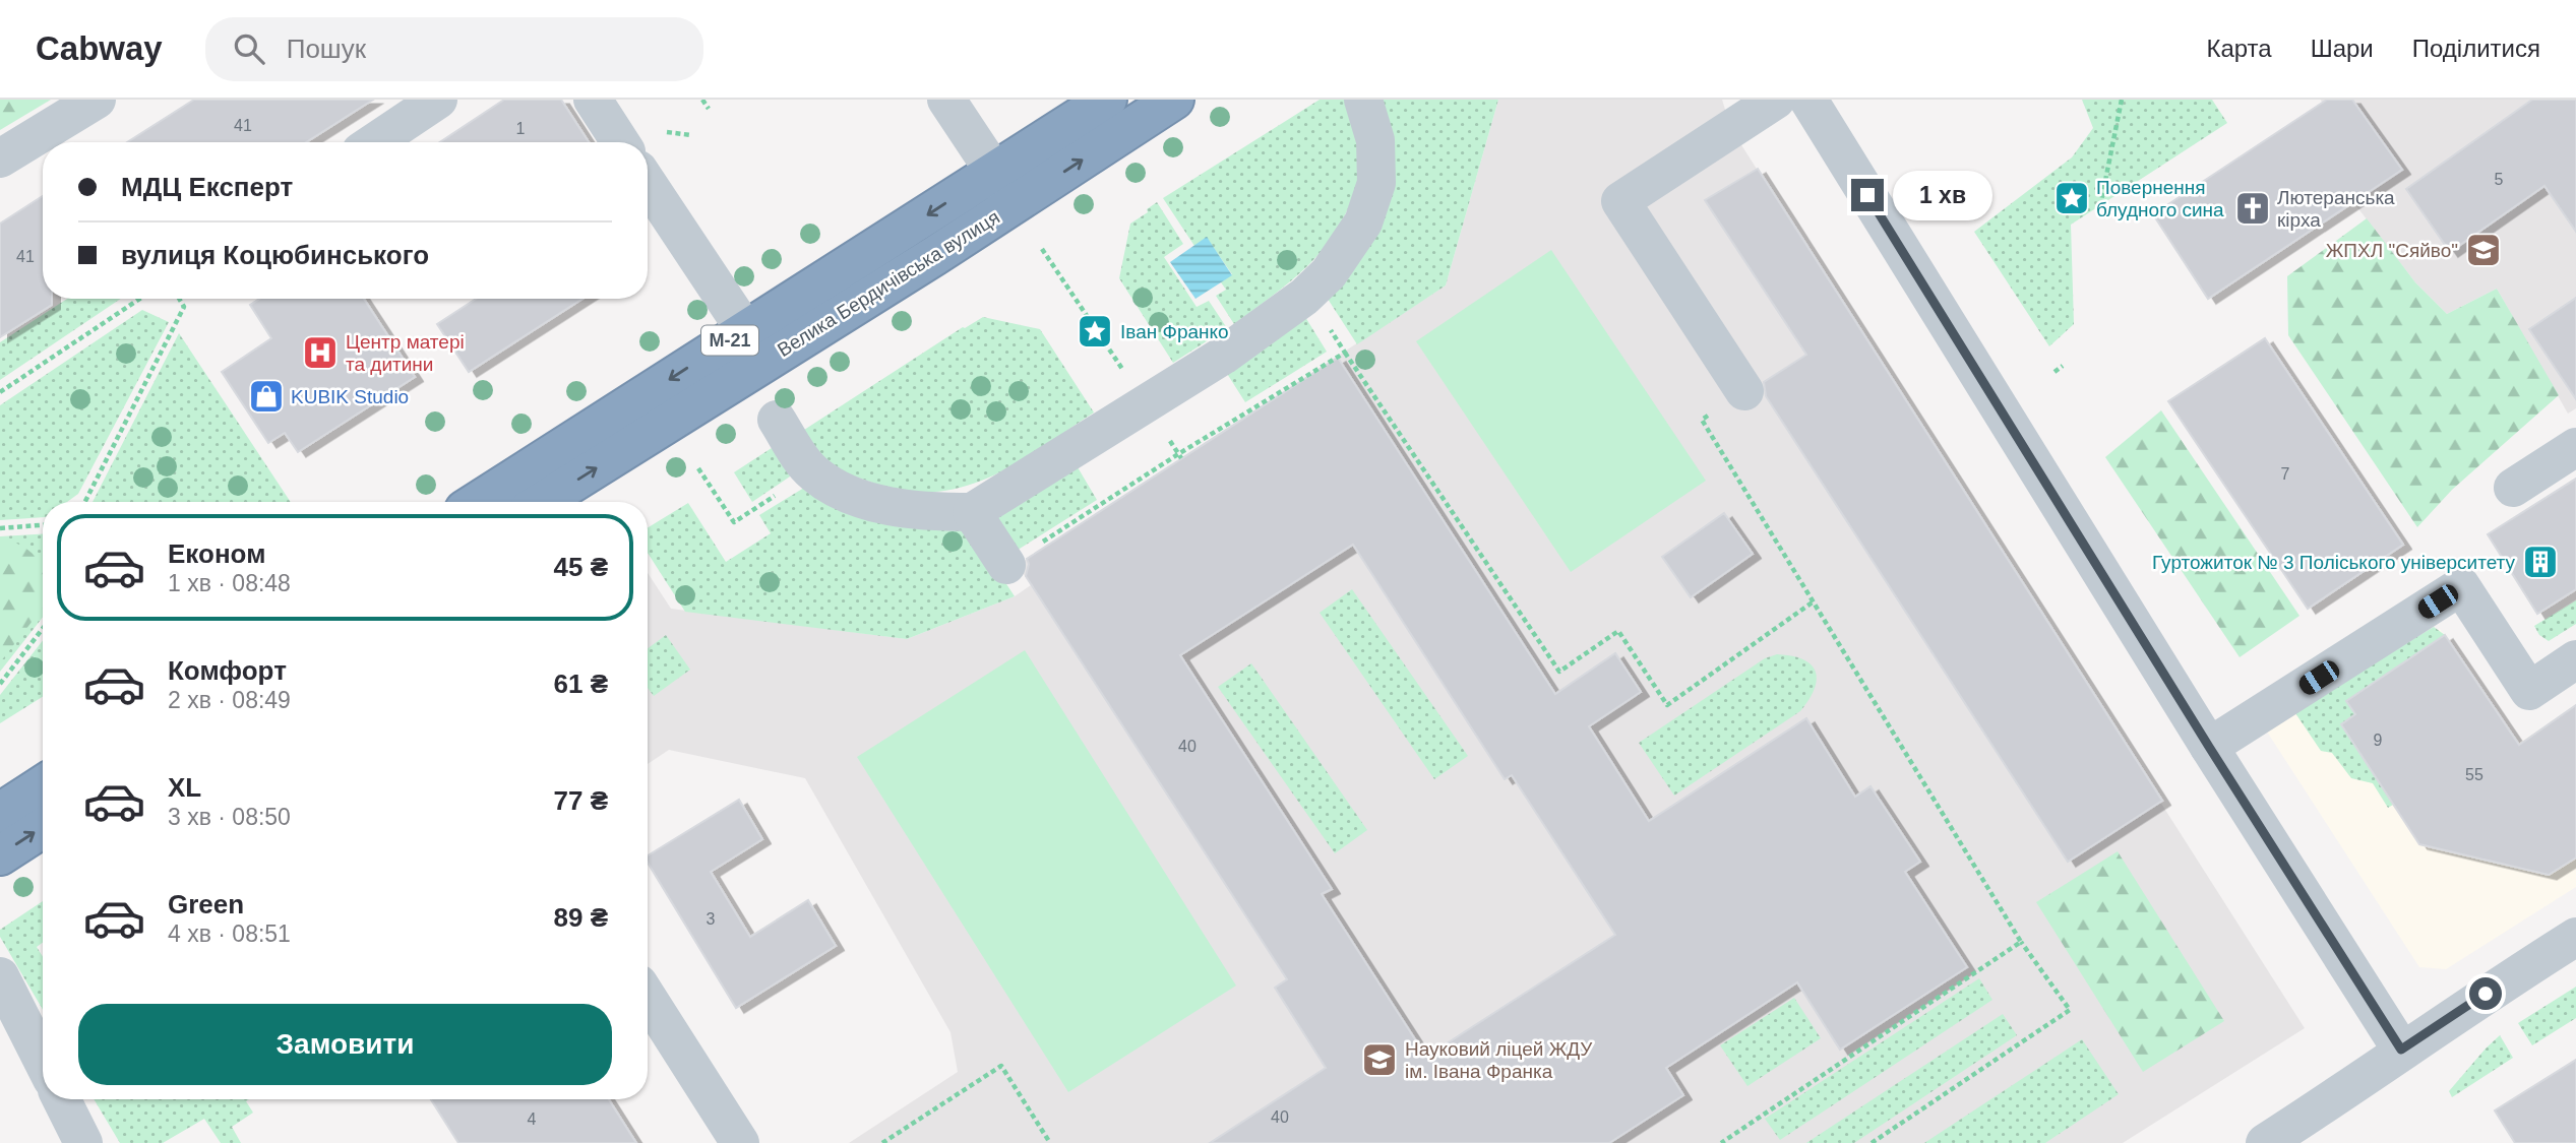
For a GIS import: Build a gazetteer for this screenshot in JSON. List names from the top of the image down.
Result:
{
  "streets": {
    "highway": ["Велика Бердичівська вулиця", "М-21"]
  },
  "places": {
    "place": ["Повернення блудного сина", "Іван Франко"],
    "church": ["Лютеранська кірха"],
    "school or university": ["ЖПХЛ \"Сяйво\"", "Науковий ліцей ЖДУ ім. Івана Франка"],
    "hospital": ["Центр матері та дитини"],
    "shop": ["KUBIK Studio"],
    "building": ["Гуртожиток № 3 Поліського університету"]
  },
  "house_numbers": [
    "41",
    "1",
    "5",
    "41",
    "7",
    "9",
    "40",
    "55",
    "3",
    "40",
    "4"
  ],
  "page": {
    "header": "Cabway",
    "search": "Пошук",
    "nav": ["Карта", "Шари", "Поділитися"],
    "banner": ["МДЦ Експерт", "вулиця Коцюбинського"],
    "bubble": "1 хв",
    "list": [
      {
        "name": "Економ",
        "note": "1 хв · 08:48",
        "value": "45 ₴"
      },
      {
        "name": "Комфорт",
        "note": "2 хв · 08:49",
        "value": "61 ₴"
      },
      {
        "name": "XL",
        "note": "3 хв · 08:50",
        "value": "77 ₴"
      },
      {
        "name": "Green",
        "note": "4 хв · 08:51",
        "value": "89 ₴"
      }
    ],
    "buttons": "Замовити"
  }
}
